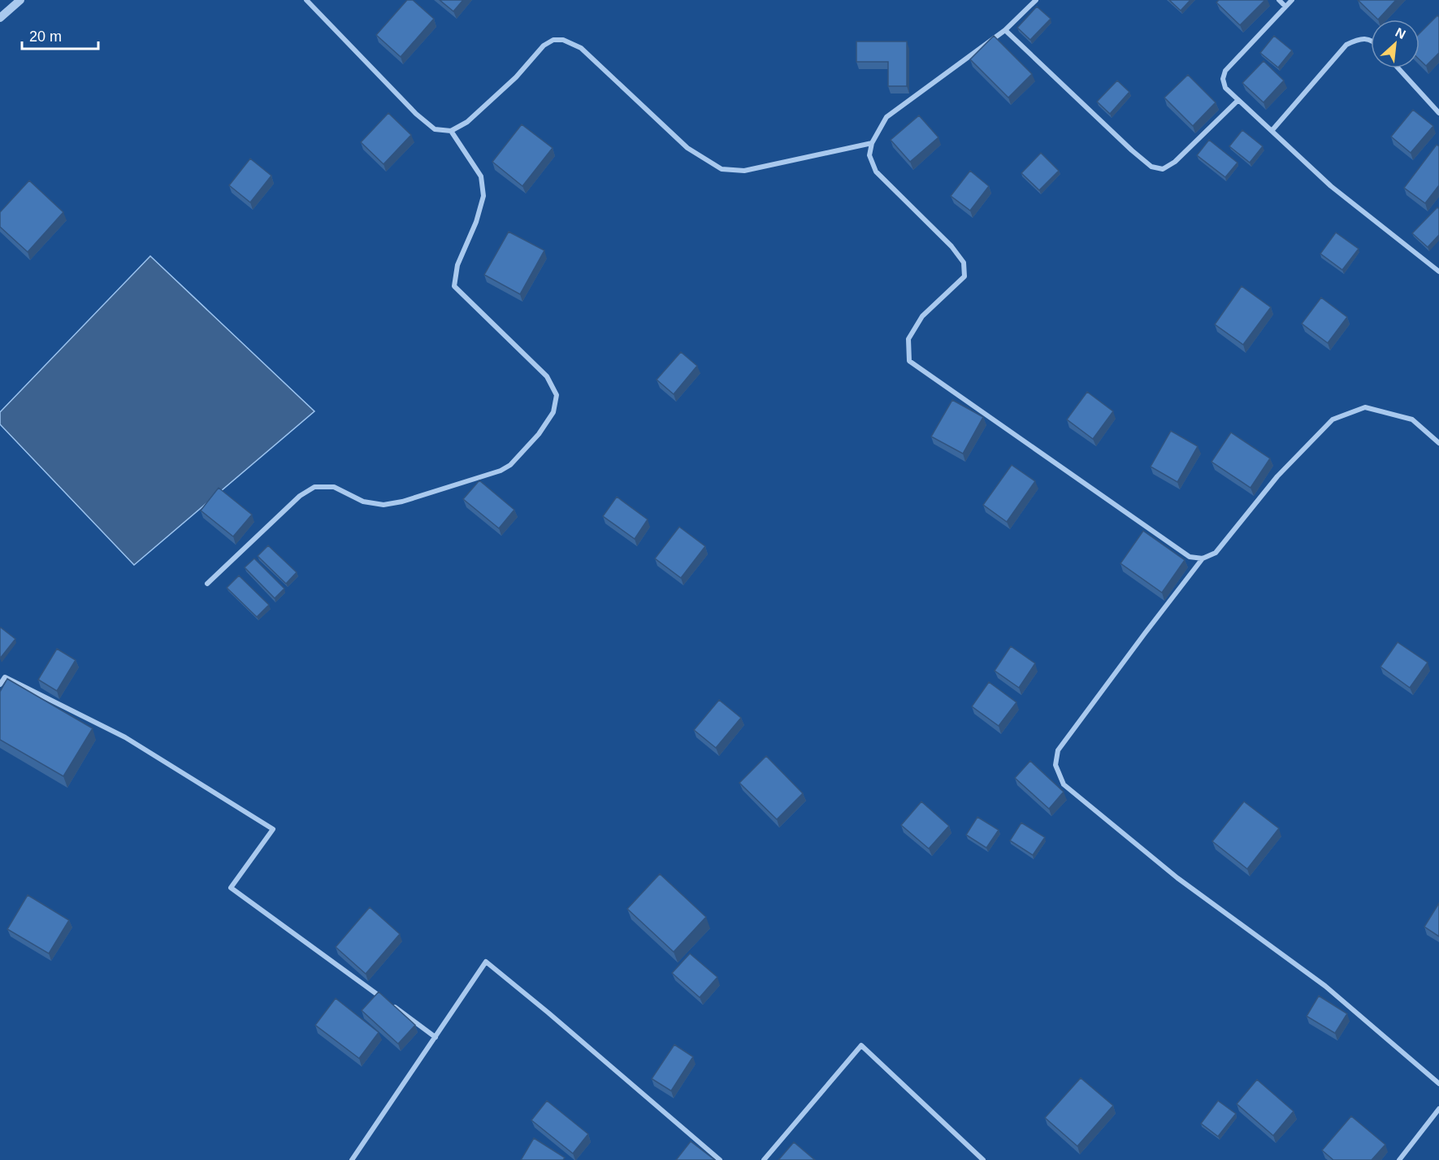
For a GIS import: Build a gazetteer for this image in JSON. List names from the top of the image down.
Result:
{
  "scale_bar": "20 m",
  "north": "top right"
}
